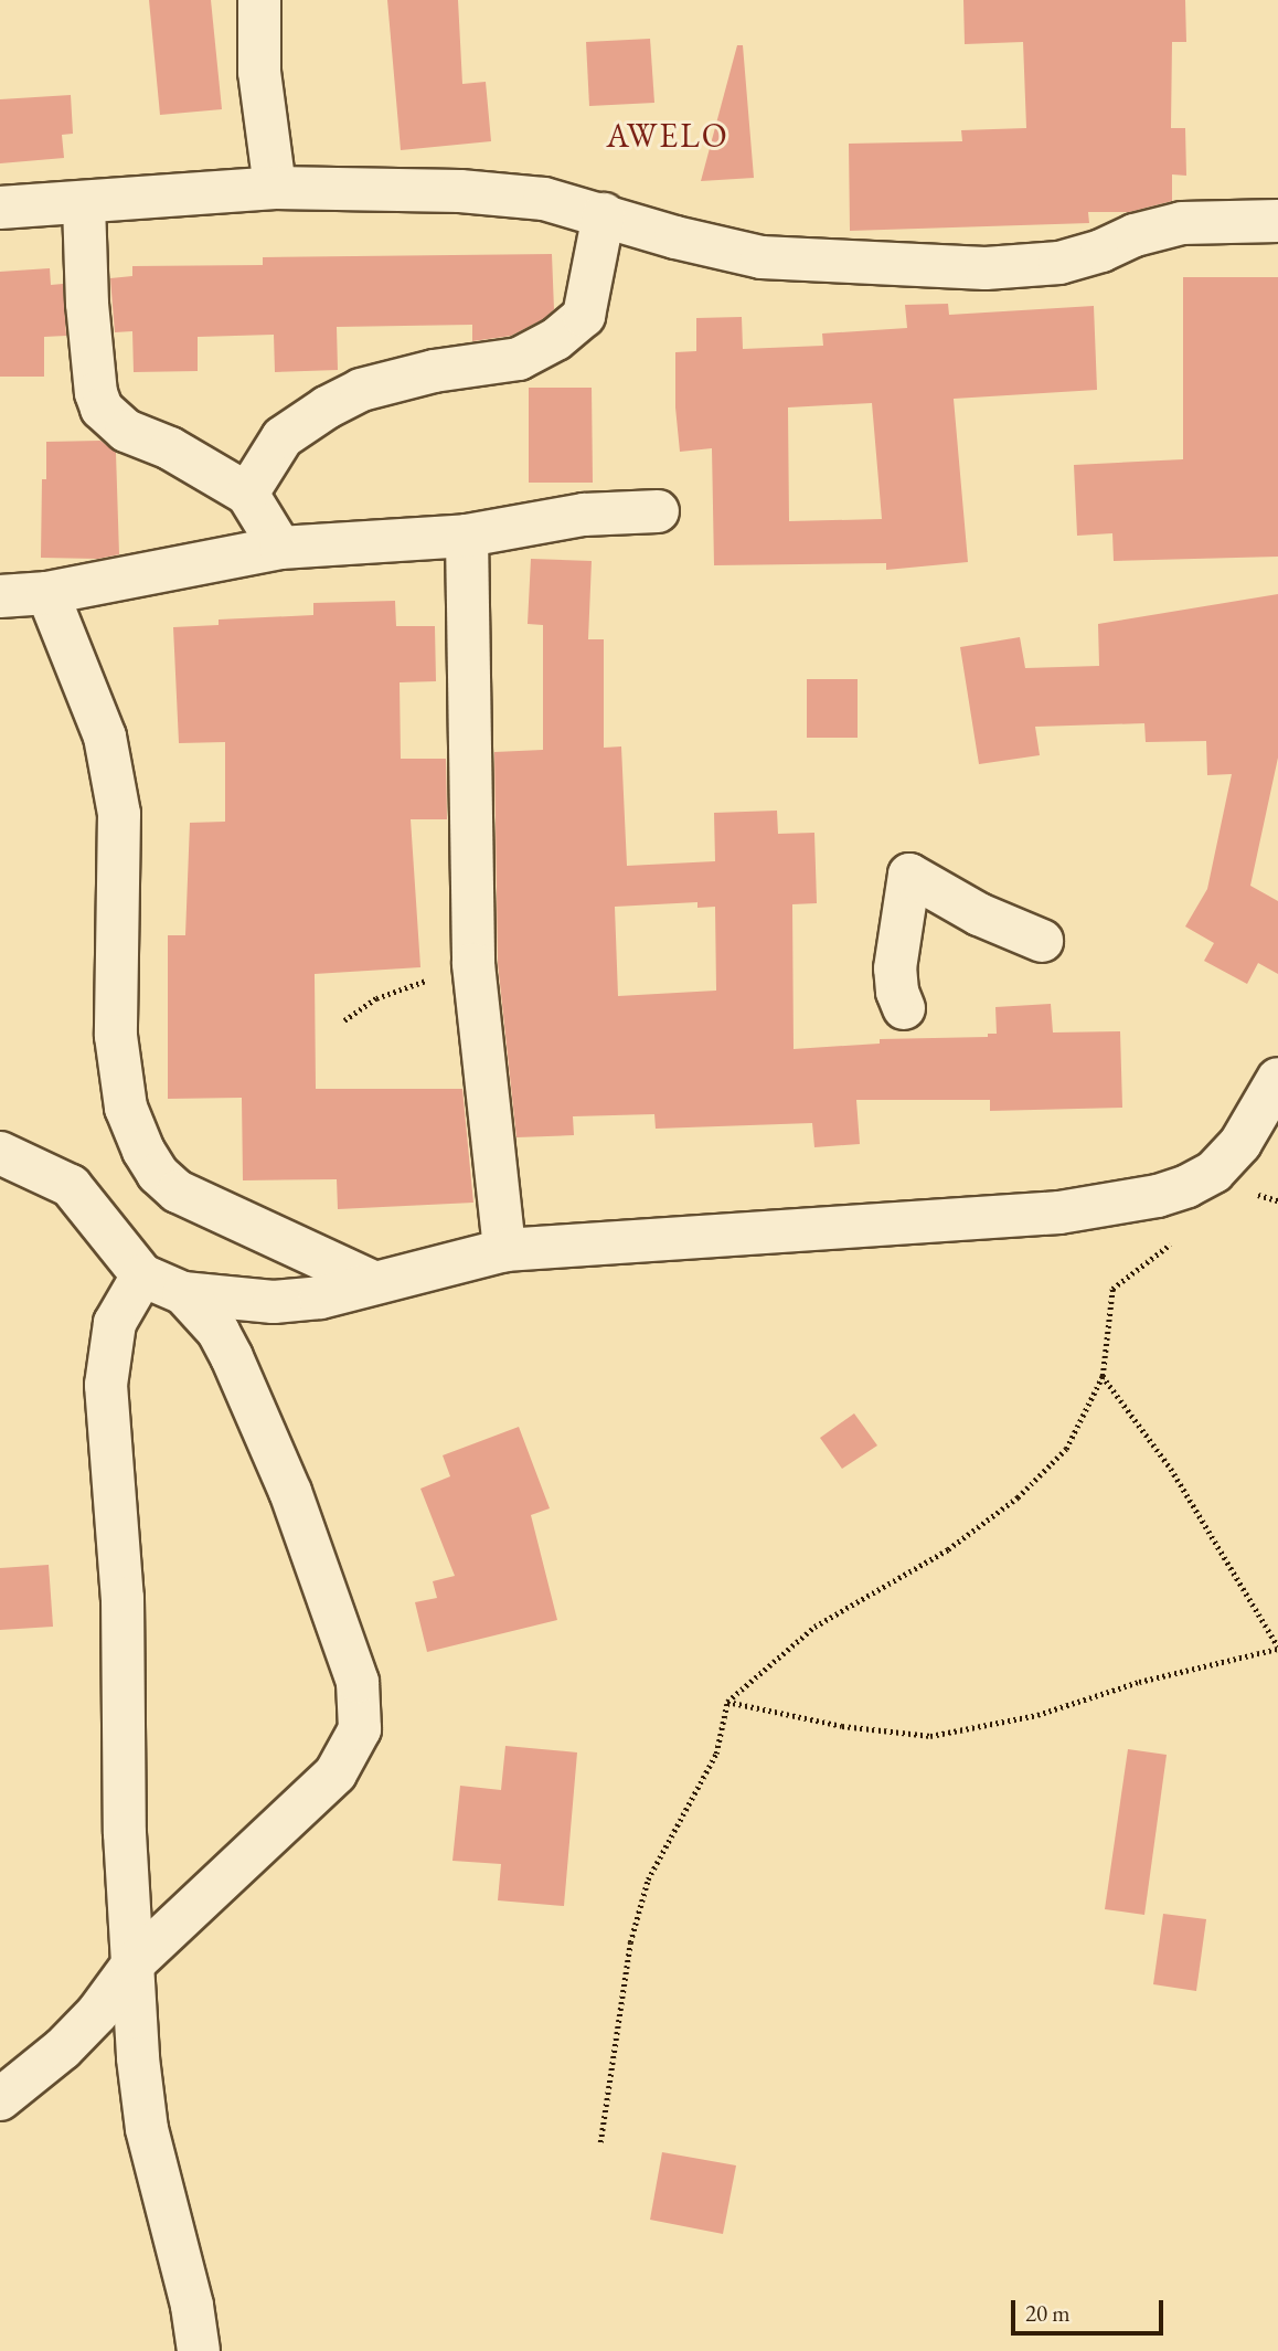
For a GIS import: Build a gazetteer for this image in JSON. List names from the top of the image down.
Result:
{
  "districts": ["AWELO"],
  "scale_bar": "20 m"
}
